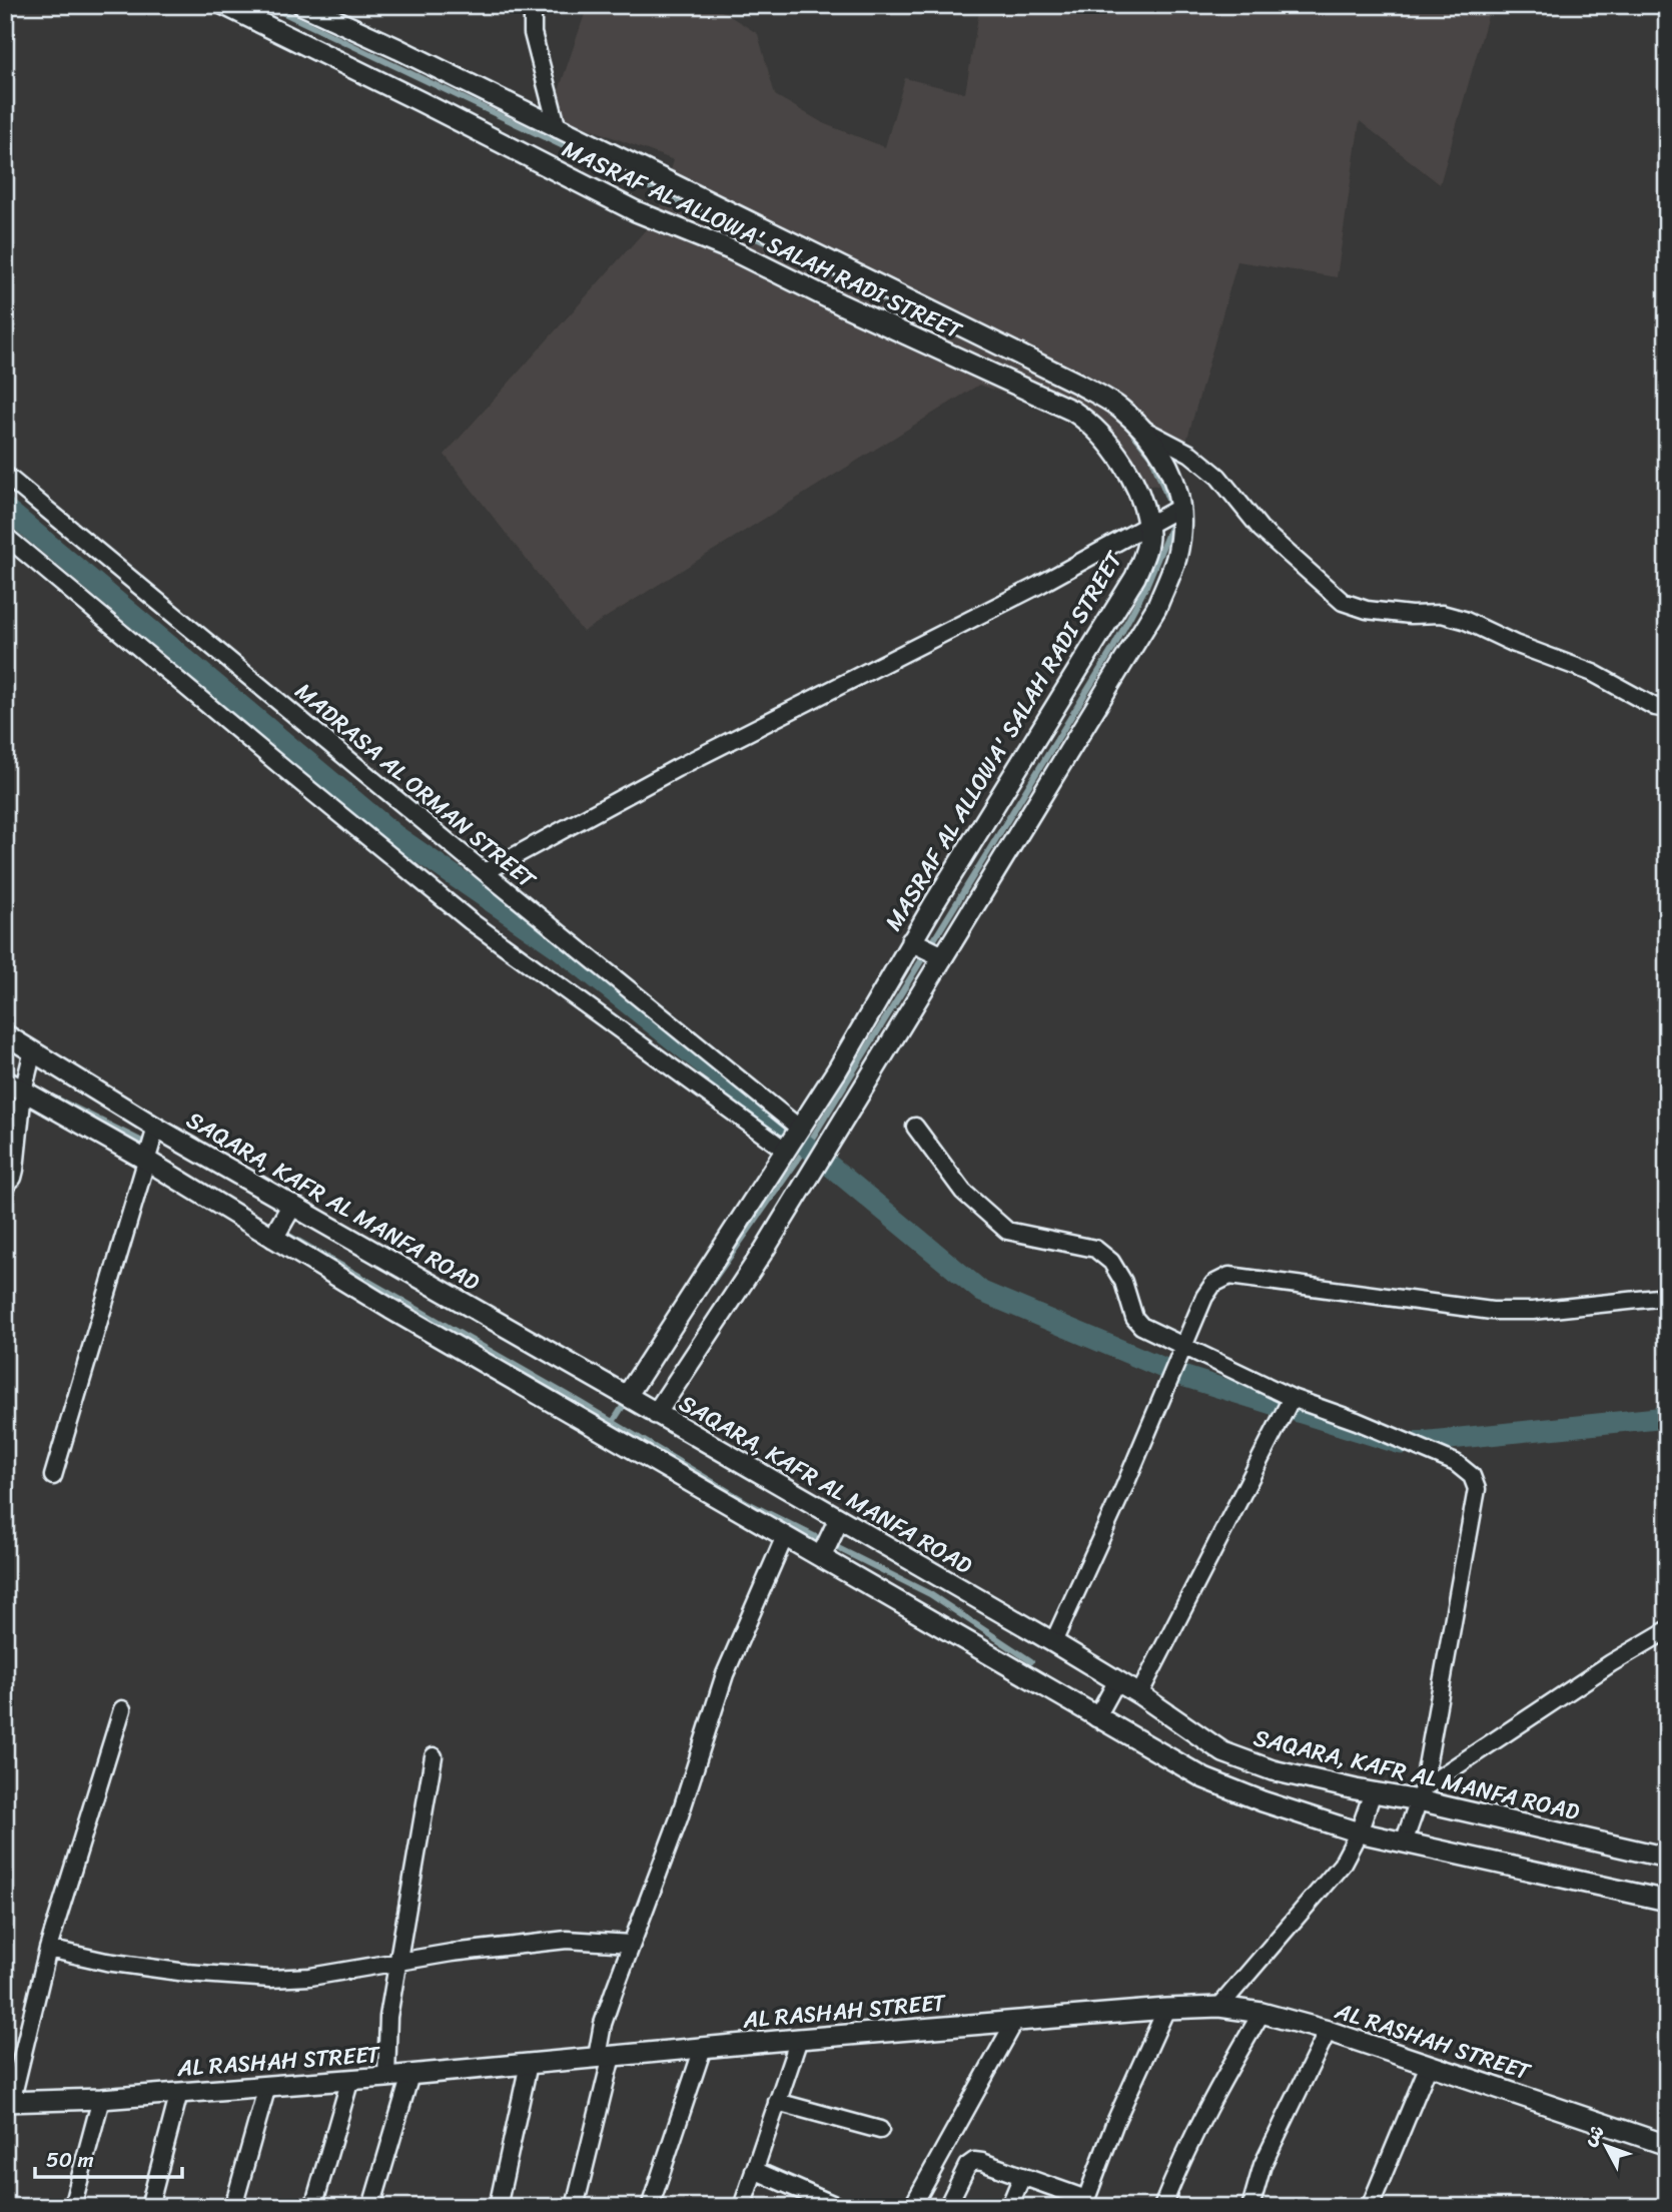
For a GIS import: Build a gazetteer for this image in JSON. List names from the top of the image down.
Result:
{
  "streets": {
    "street": [
      "MASRAF AL ALLOWA' SALAH RADI STREET",
      "MADRASA AL ORMAN STREET",
      "SAQARA, KAFR AL MANFA ROAD",
      "AL RASHAH STREET"
    ]
  },
  "crossings": [
    ["MASRAF AL ALLOWA' SALAH RADI STREET", "MADRASA AL ORMAN STREET"],
    ["MASRAF AL ALLOWA' SALAH RADI STREET", "SAQARA, KAFR AL MANFA ROAD"]
  ],
  "scale_bar": "50 m",
  "north": "top left"
}
